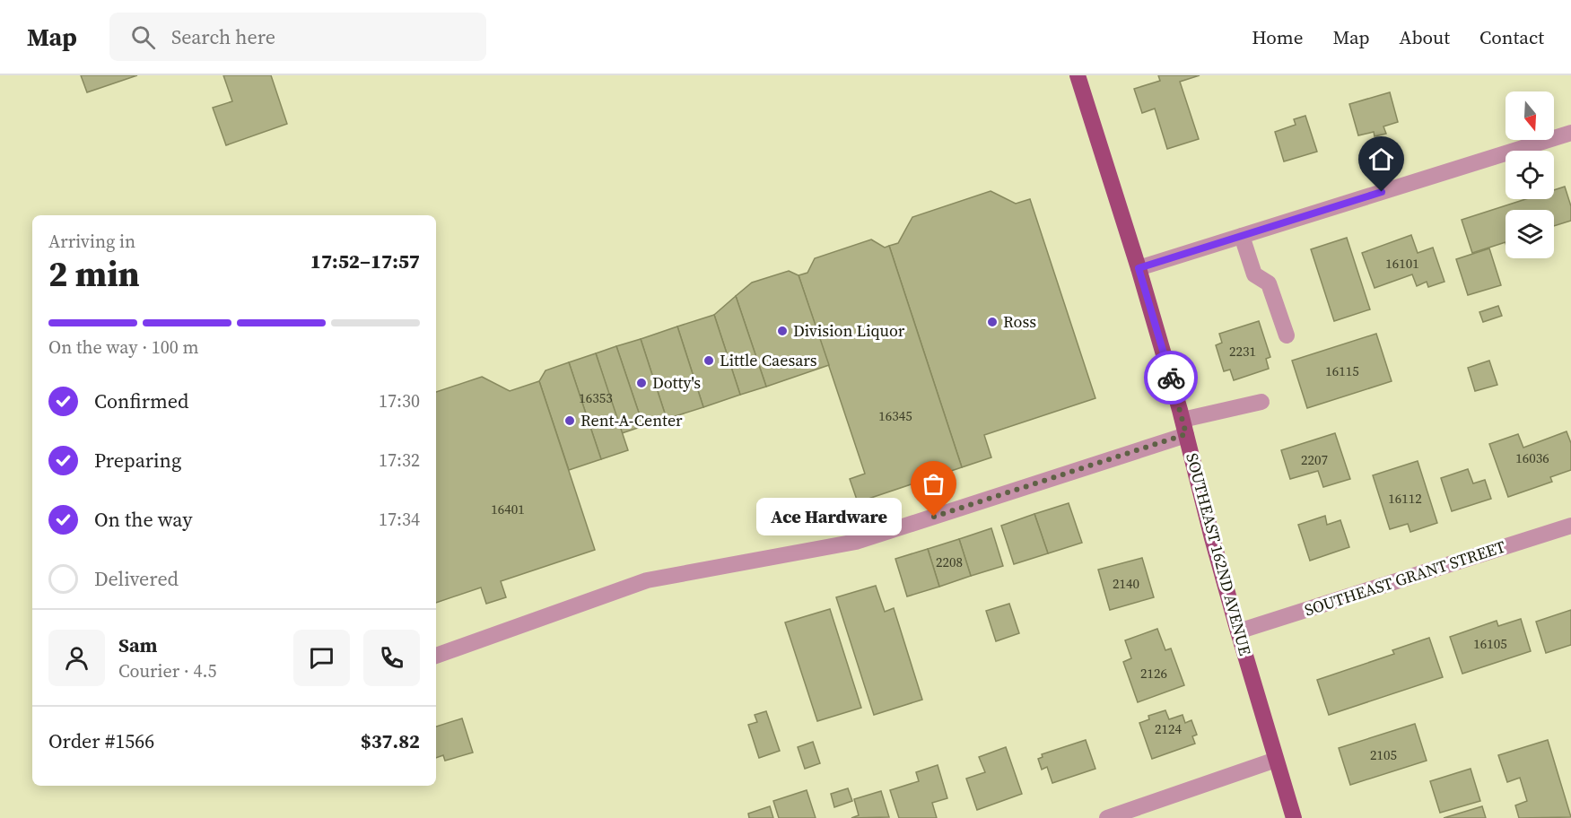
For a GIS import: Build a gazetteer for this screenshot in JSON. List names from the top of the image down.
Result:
{
  "streets": {
    "main road": ["SOUTHEAST 162ND AVENUE"],
    "street": ["SOUTHEAST GRANT STREET"]
  },
  "crossings": [
    ["SOUTHEAST 162ND AVENUE", "SOUTHEAST GRANT STREET"]
  ],
  "places": [
    "Ross",
    "Division Liquor",
    "Little Caesars",
    "Dotty's",
    "Rent-A-Center",
    "Ace Hardware"
  ],
  "house_numbers": [
    "16101",
    "2231",
    "16115",
    "16353",
    "16345",
    "16036",
    "2207",
    "16112",
    "16401",
    "2208",
    "2140",
    "16105",
    "2126",
    "2124",
    "2105"
  ],
  "north": "bottom",
  "page": {
    "header": "Map",
    "search": "Search here",
    "nav": [
      "Home",
      "Map",
      "About",
      "Contact"
    ],
    "heading": ["2 min", "Arriving in", "17:52–17:57"],
    "panel": [
      "Sam",
      "Courier · 4.5",
      "Order #1566",
      "$37.82"
    ],
    "bar": "On the way · 100 m",
    "list": [
      ["Confirmed", "17:30"],
      ["Preparing", "17:32"],
      ["On the way", "17:34"],
      "Delivered"
    ],
    "bubble": "Ace Hardware"
  }
}
